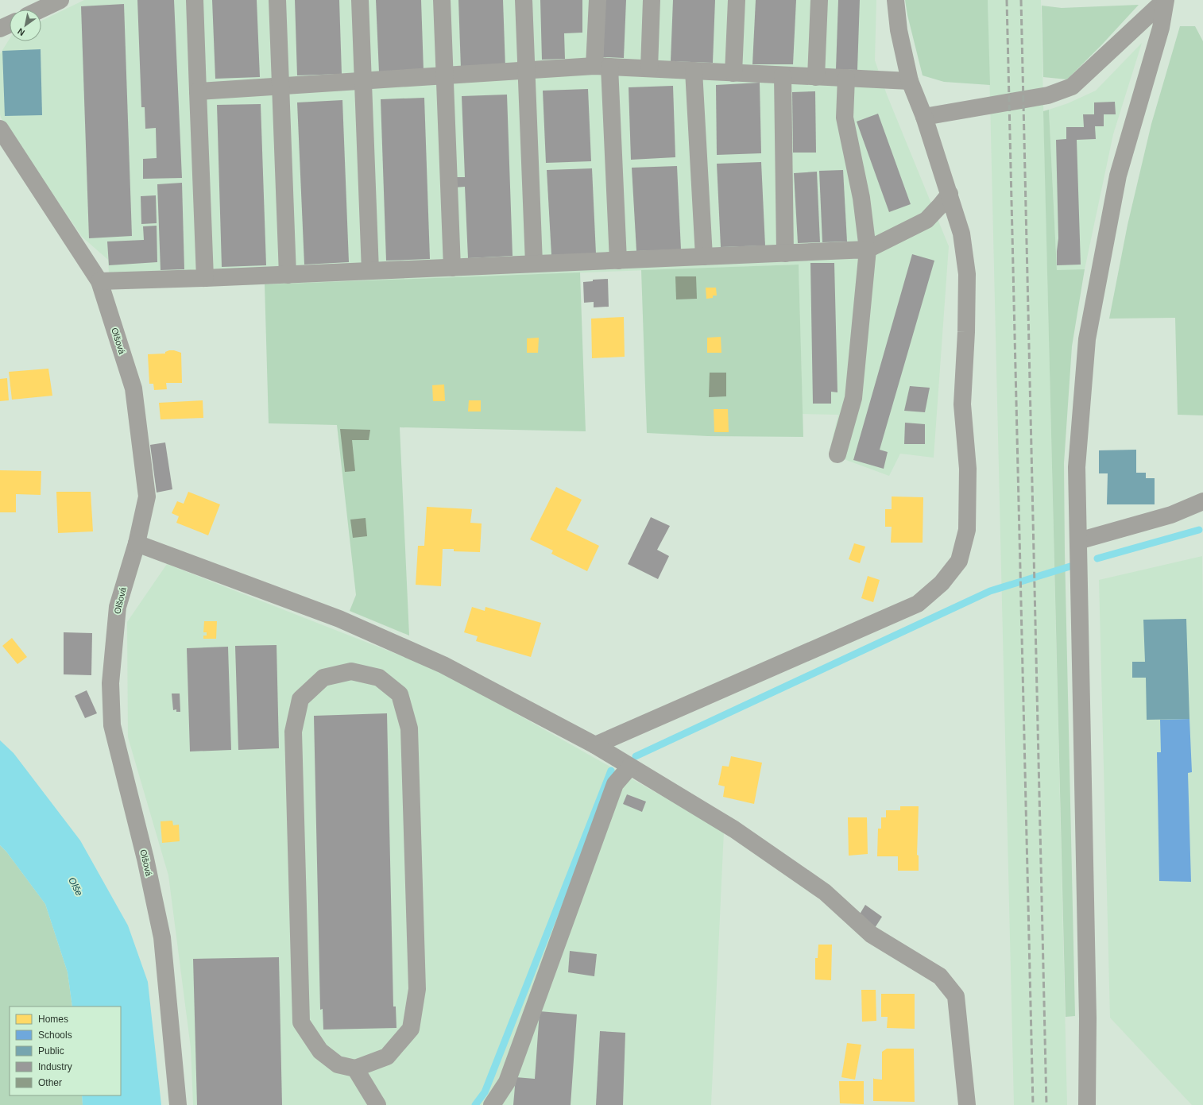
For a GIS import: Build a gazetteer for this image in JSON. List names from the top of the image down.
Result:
{
  "streets": {
    "street": ["Olšová"]
  },
  "water": ["Olše"],
  "legend": [
    "Homes",
    "Schools",
    "Public",
    "Industry",
    "Other"
  ],
  "north": "bottom left"
}
